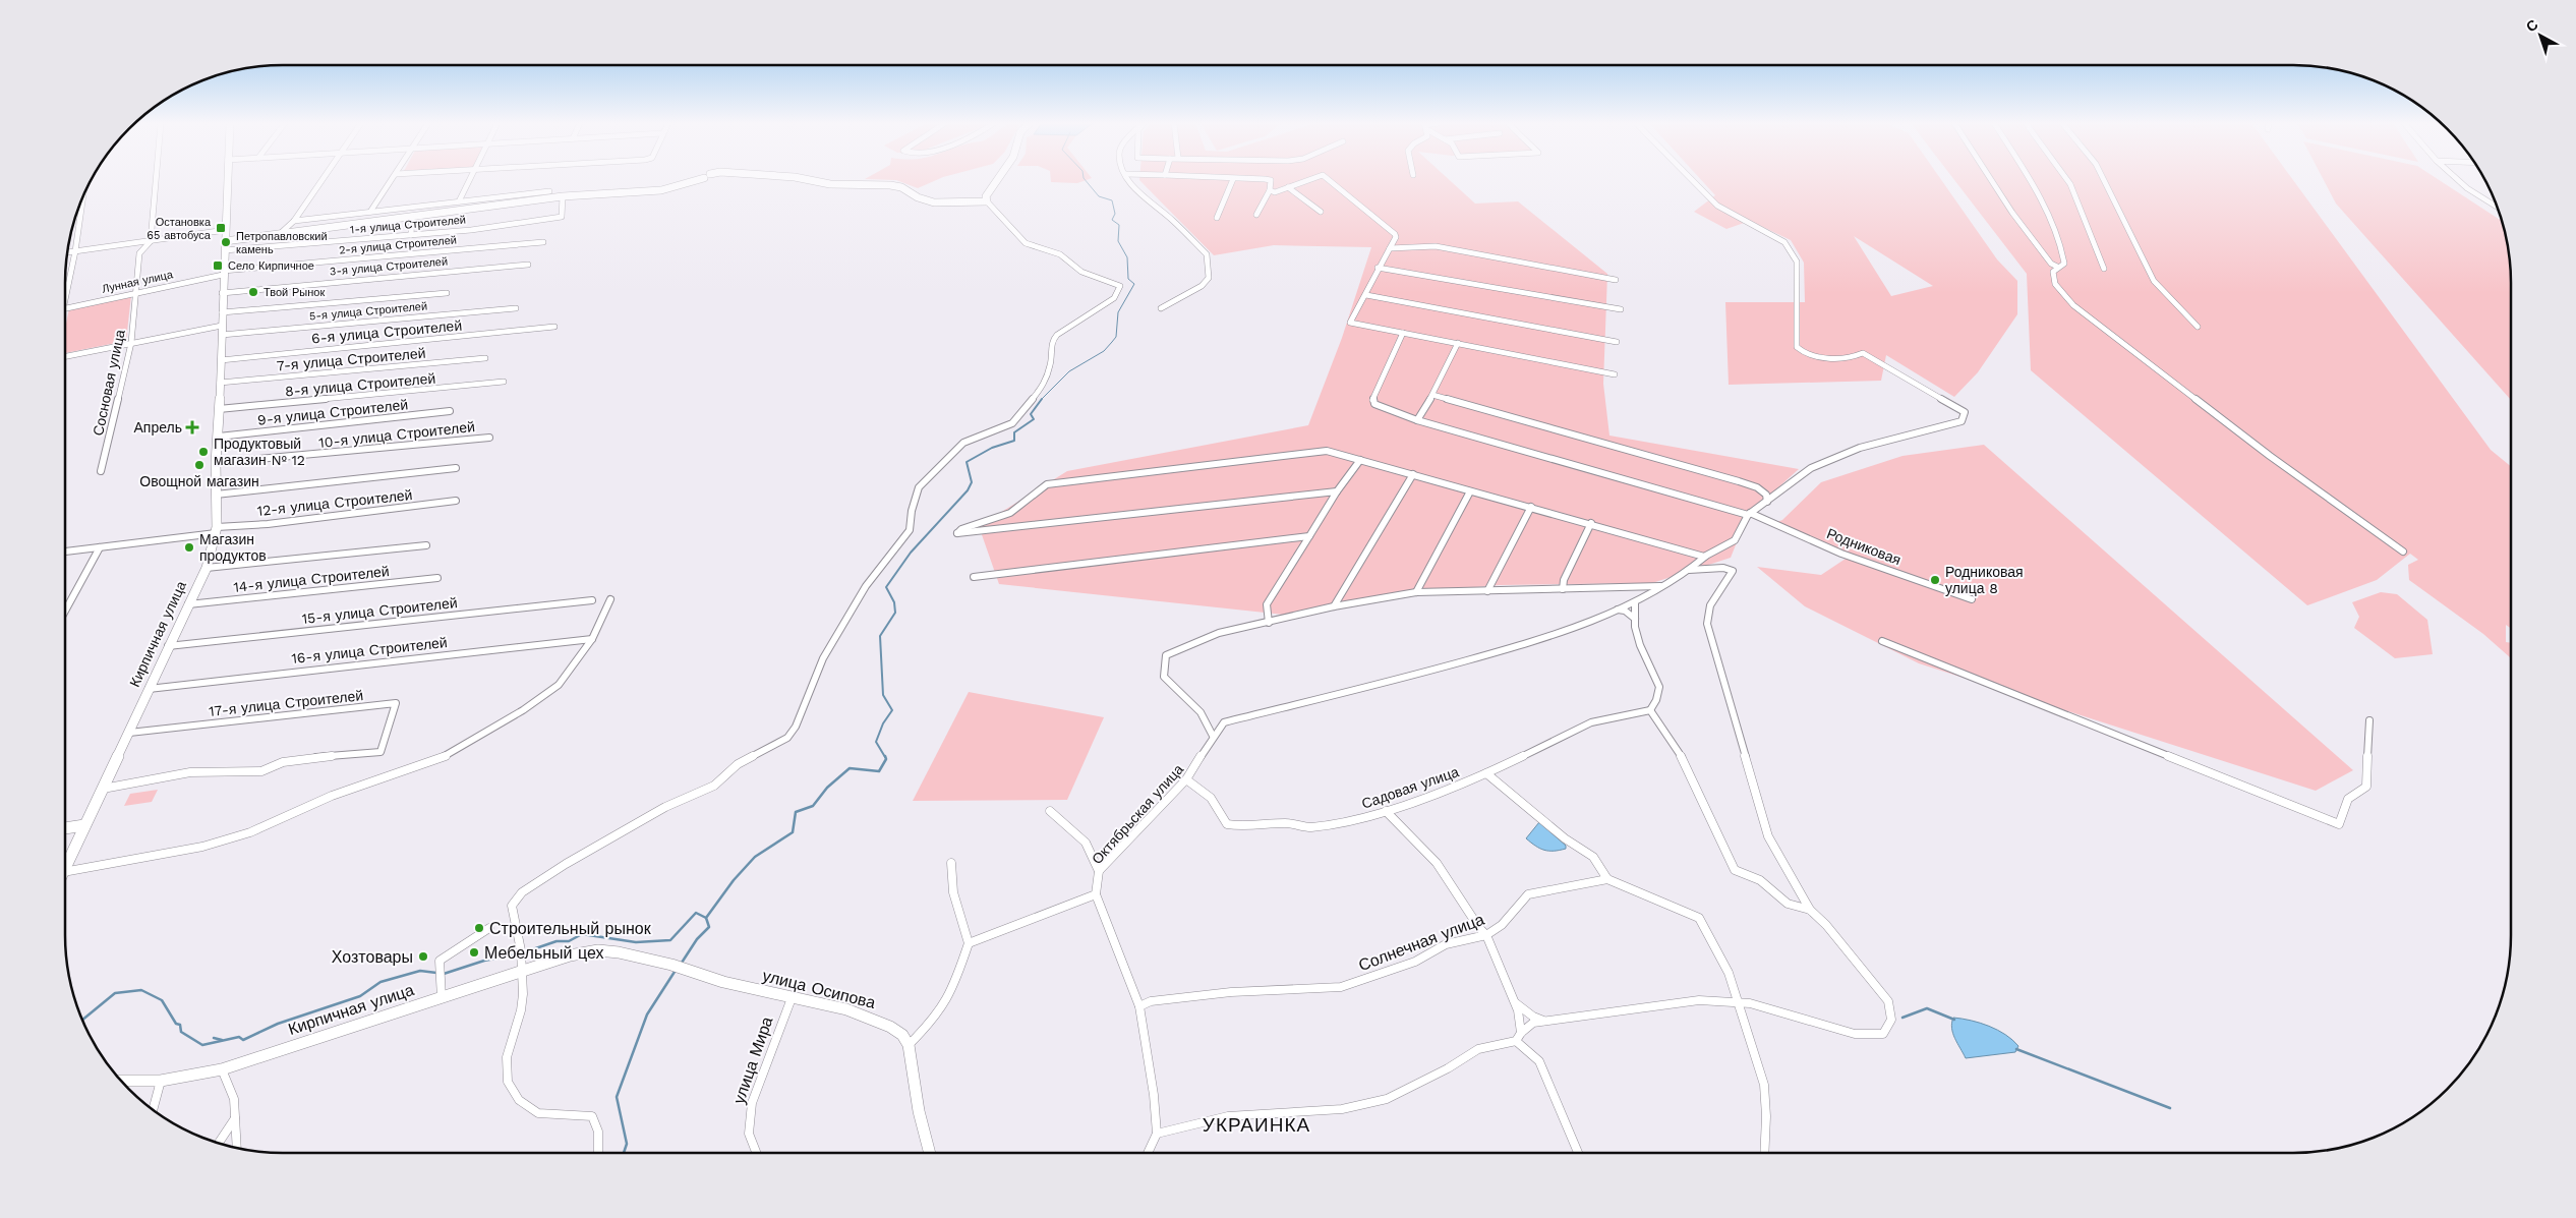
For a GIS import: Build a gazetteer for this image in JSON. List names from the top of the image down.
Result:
{
  "streets": {
    "main road": ["1-я улица Строителей", "Кирпичная улица", "улица Осипова"],
    "street": [
      "2-я улица Строителей",
      "3-я улица Строителей",
      "Лунная улица",
      "5-я улица Строителей",
      "6-я улица Строителей",
      "7-я улица Строителей",
      "Сосновая улица",
      "8-я улица Строителей",
      "9-я улица Строителей",
      "10-я улица Строителей",
      "12-я улица Строителей",
      "Родниковая",
      "14-я улица Строителей",
      "15-я улица Строителей",
      "16-я улица Строителей",
      "17-я улица Строителей",
      "Садовая улица",
      "Октябрьская улица",
      "Солнечная улица",
      "улица Мира"
    ]
  },
  "crossings": [
    ["1-я улица Строителей", "Кирпичная улица"],
    ["2-я улица Строителей", "Лунная улица"],
    ["2-я улица Строителей", "Кирпичная улица"],
    ["3-я улица Строителей", "Кирпичная улица"],
    ["Лунная улица", "Сосновая улица"],
    ["Лунная улица", "Кирпичная улица"],
    ["5-я улица Строителей", "Кирпичная улица"],
    ["6-я улица Строителей", "Кирпичная улица"],
    ["7-я улица Строителей", "Кирпичная улица"],
    ["8-я улица Строителей", "Кирпичная улица"],
    ["9-я улица Строителей", "Кирпичная улица"],
    ["10-я улица Строителей", "Кирпичная улица"],
    ["12-я улица Строителей", "Кирпичная улица"],
    ["Родниковая", "Октябрьская улица"],
    ["14-я улица Строителей", "Кирпичная улица"],
    ["15-я улица Строителей", "Кирпичная улица"],
    ["Кирпичная улица", "16-я улица Строителей"],
    ["Кирпичная улица", "17-я улица Строителей"],
    ["Кирпичная улица", "улица Осипова"],
    ["Садовая улица", "Октябрьская улица"],
    ["улица Осипова", "улица Мира"]
  ],
  "districts": ["УКРАИНКА"],
  "places": {
    "transit": ["Остановка 65 автобуса", "Село Кирпичное"],
    "other": [
      "Петропавловский камень",
      "Твой Рынок",
      "Продуктовый магазин № 12",
      "Овощной магазин",
      "Магазин продуктов",
      "Родниковая улица 8",
      "Строительный рынок",
      "Мебельный цех",
      "Хозтовары"
    ],
    "health": ["Апрель"]
  },
  "north": "top left"
}
